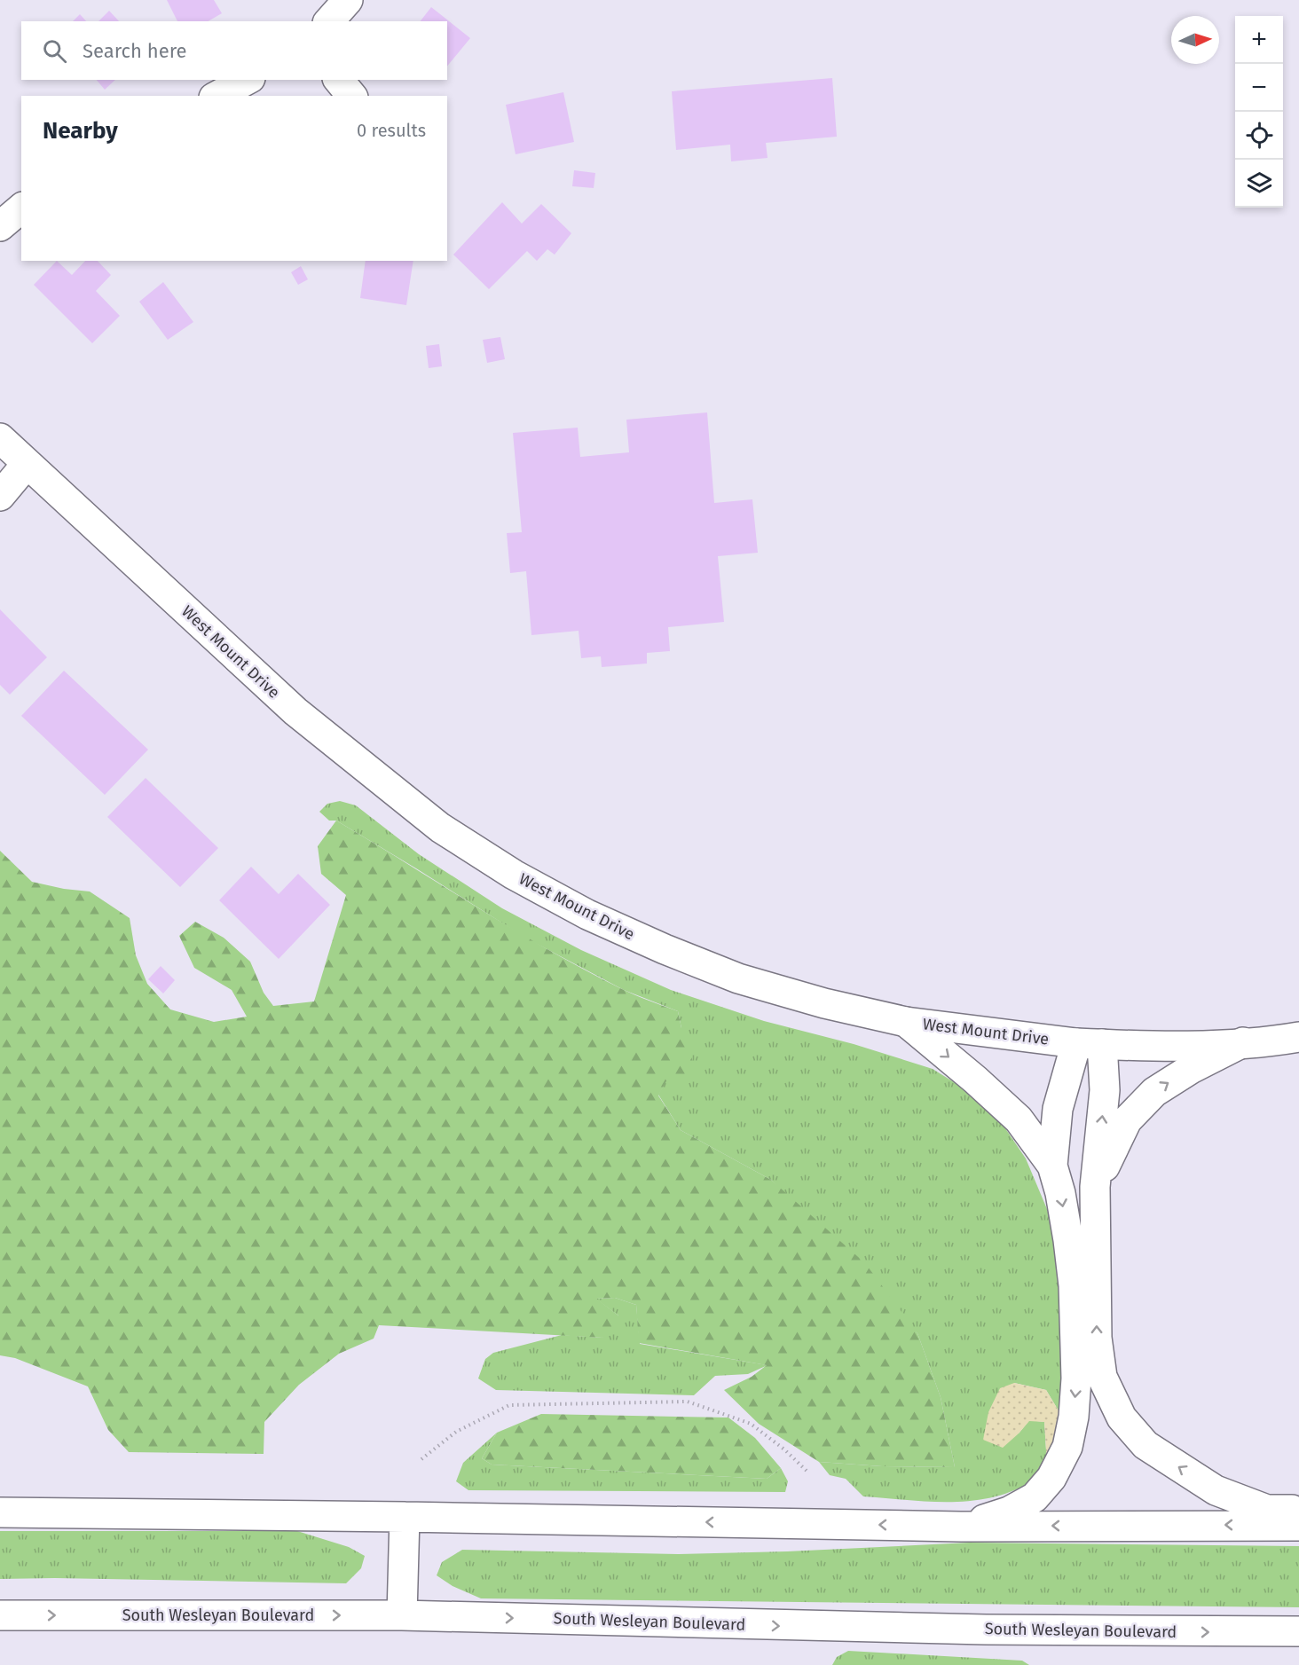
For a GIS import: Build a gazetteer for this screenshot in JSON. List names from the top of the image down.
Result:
{
  "streets": {
    "main road": ["West Mount Drive", "South Wesleyan Boulevard"]
  },
  "north": "right",
  "page": {
    "map_buttons": ["+", "−"],
    "search": "Search here",
    "heading": ["Nearby", "0 results"]
  }
}
